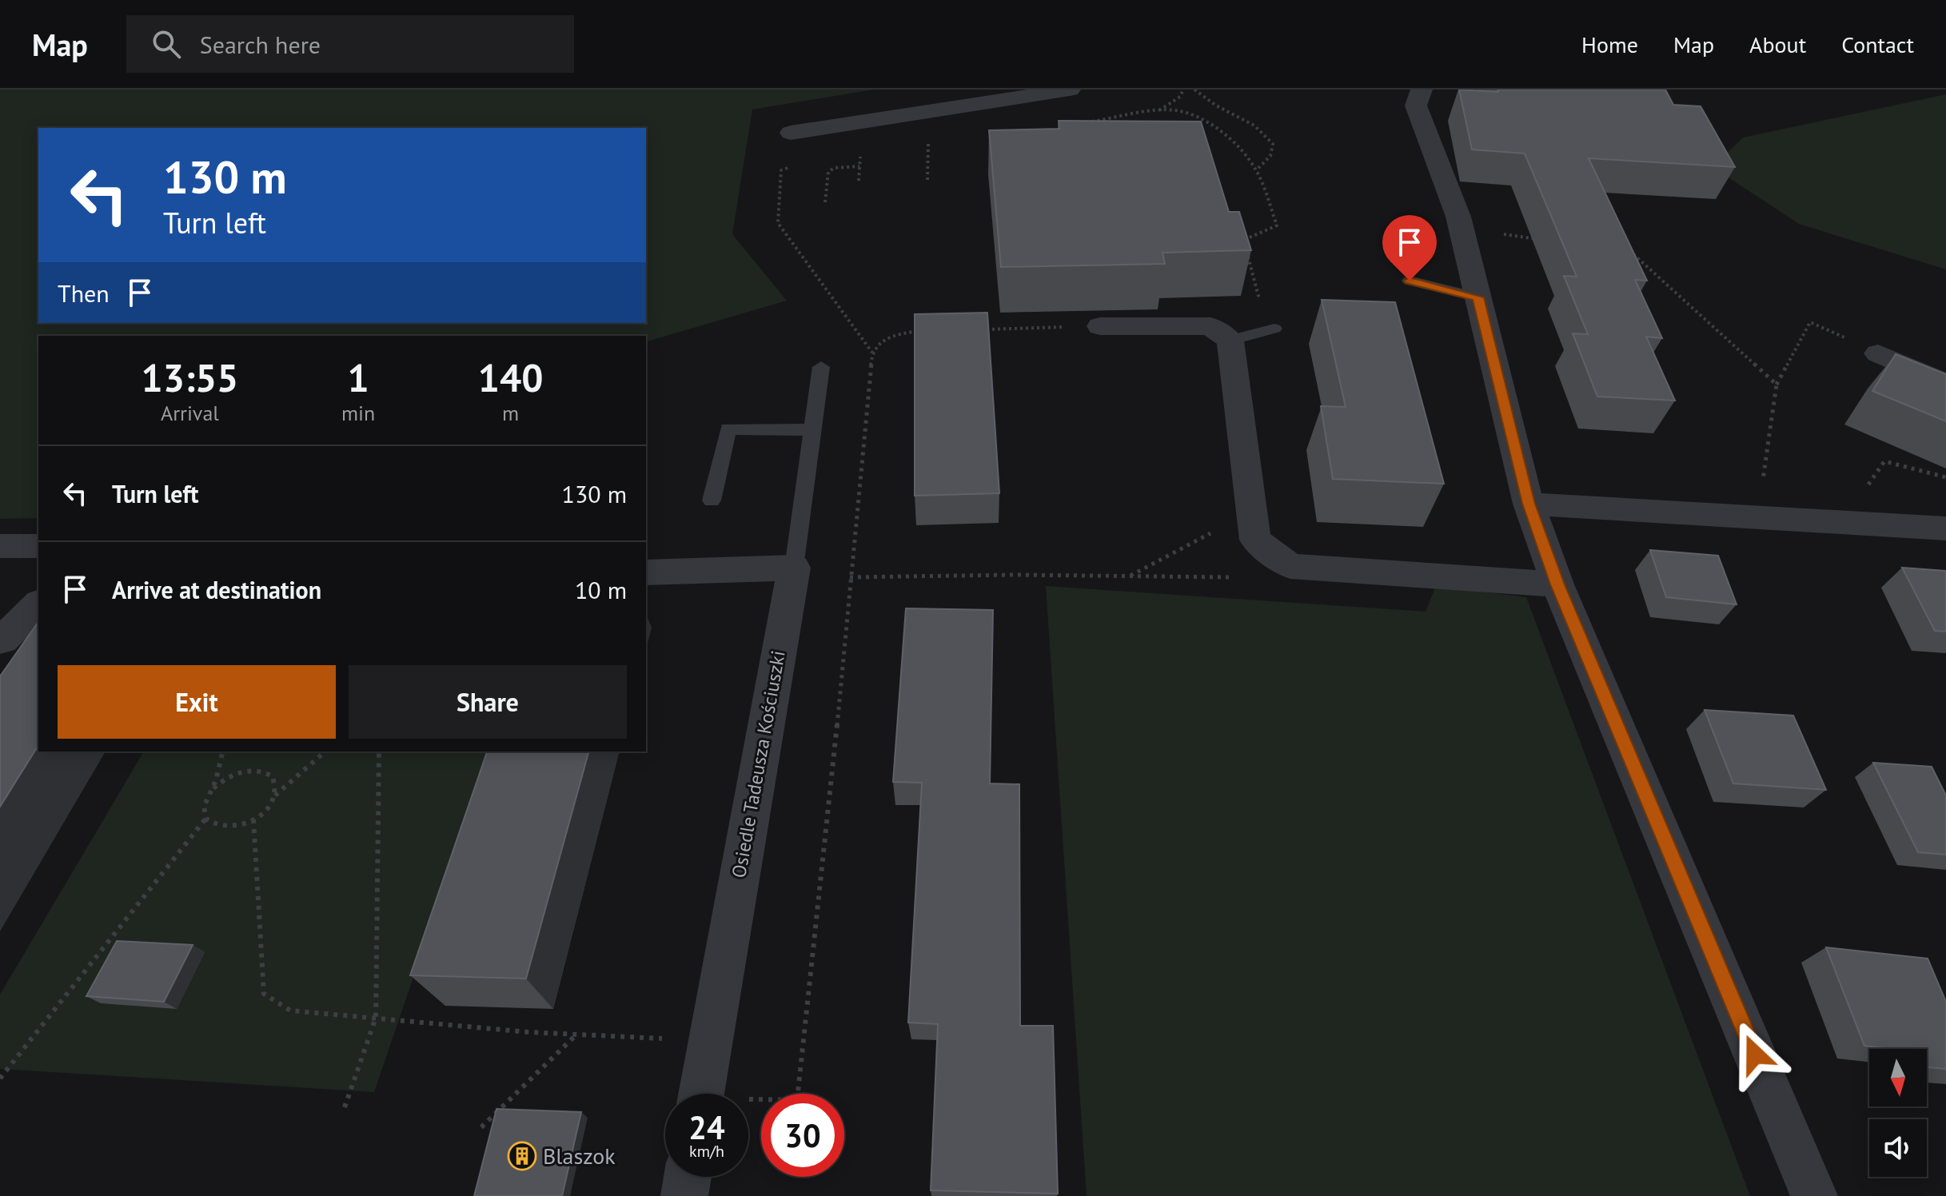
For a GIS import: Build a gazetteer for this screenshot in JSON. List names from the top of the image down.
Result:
{
  "streets": {
    "street": ["Osiedle Tadeusza Kościuszki"]
  },
  "places": {
    "building": ["Blaszok"]
  },
  "north": "bottom",
  "page": {
    "header": "Map",
    "search": "Search here",
    "nav": [
      "Home",
      "Map",
      "About",
      "Contact"
    ],
    "turn": ["130 m", "Turn left"],
    "then": "Then",
    "eta": [
      "13:55",
      "Arrival",
      "1",
      "min",
      "140",
      "m"
    ],
    "list": [
      {
        "name": "Turn left",
        "value": "130 m"
      },
      {
        "name": "Arrive at destination",
        "value": "10 m"
      }
    ],
    "buttons": ["Exit", "Share"],
    "speed": "24 km/h",
    "limit": "30"
  }
}
